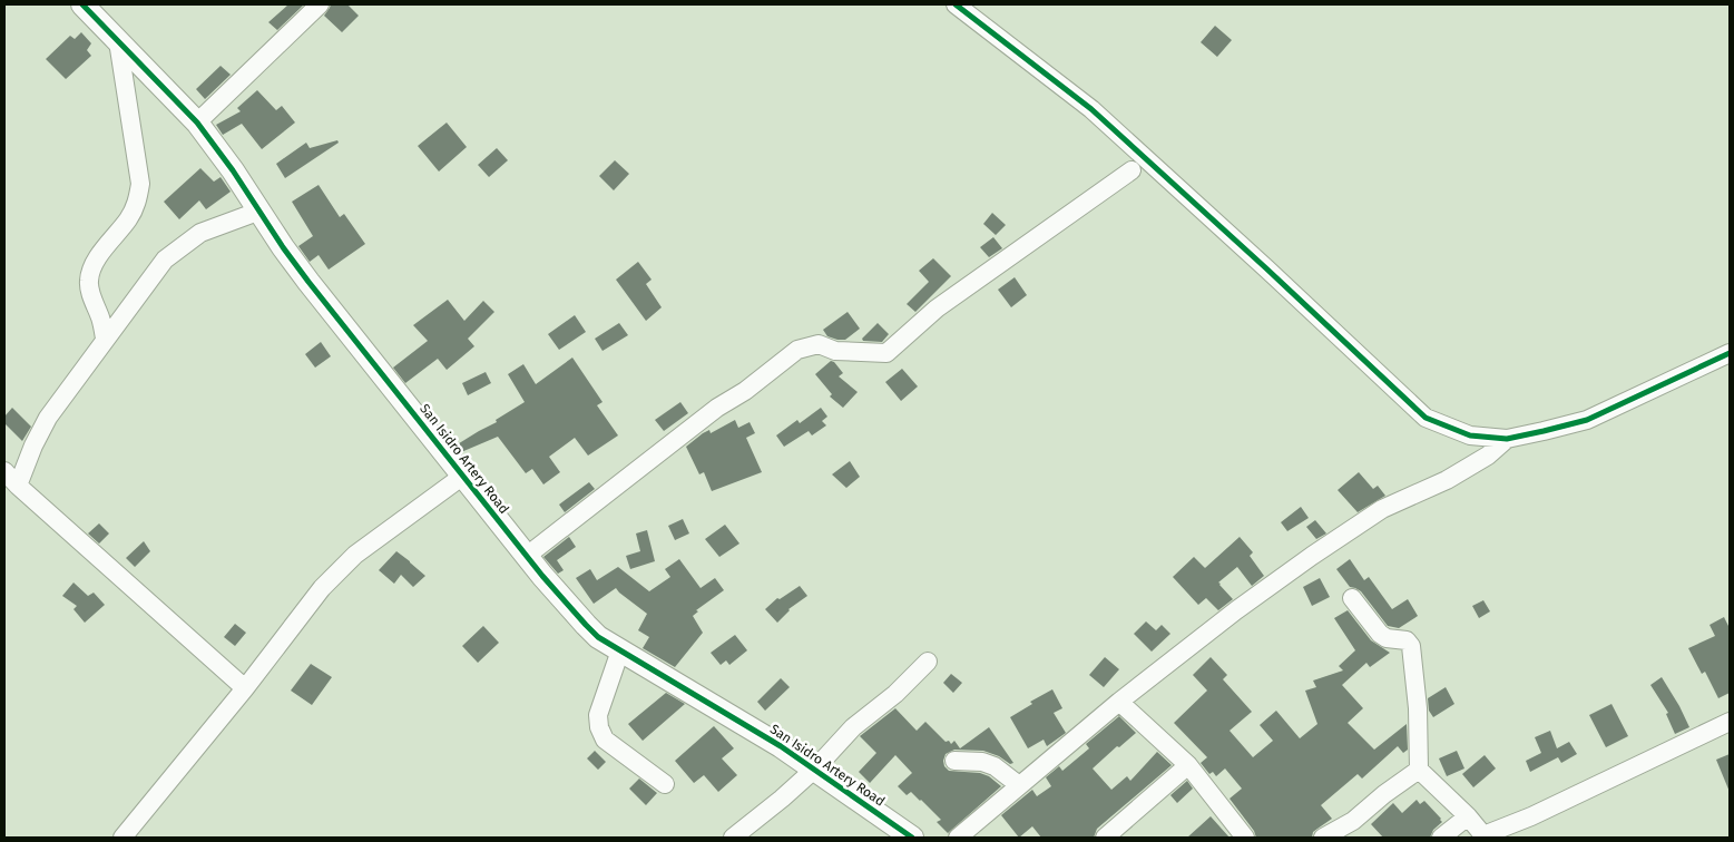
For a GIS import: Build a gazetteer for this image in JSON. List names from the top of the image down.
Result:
{
  "streets": {
    "street": ["San Isidro Artery Road"]
  }
}
